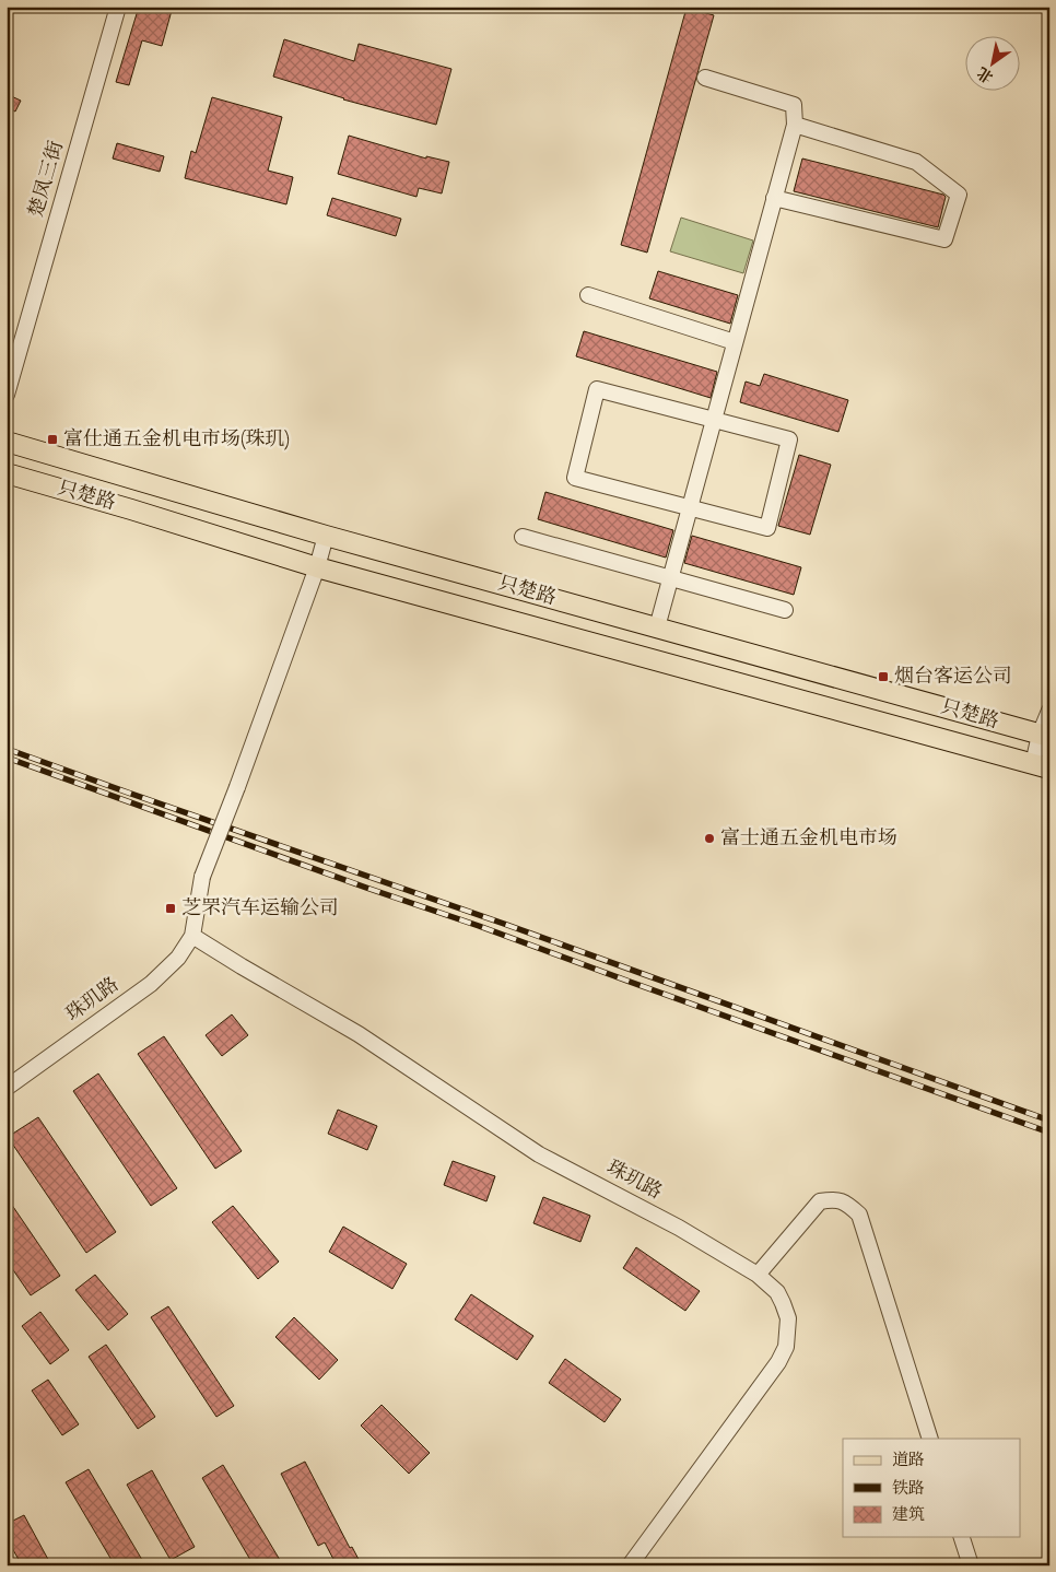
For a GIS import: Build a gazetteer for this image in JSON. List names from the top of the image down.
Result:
{
  "streets": {
    "main road": ["只楚路"],
    "street": ["楚凤三街", "珠玑路"]
  },
  "crossings": [
    ["只楚路", "珠玑路"]
  ],
  "places": {
    "transit": ["富仕通五金机电市场(珠玑)", "烟台客运公司", "芝罘汽车运输公司"],
    "other": ["富士通五金机电市场"]
  },
  "legend": ["道路", "铁路", "建筑"],
  "north": "bottom left"
}
